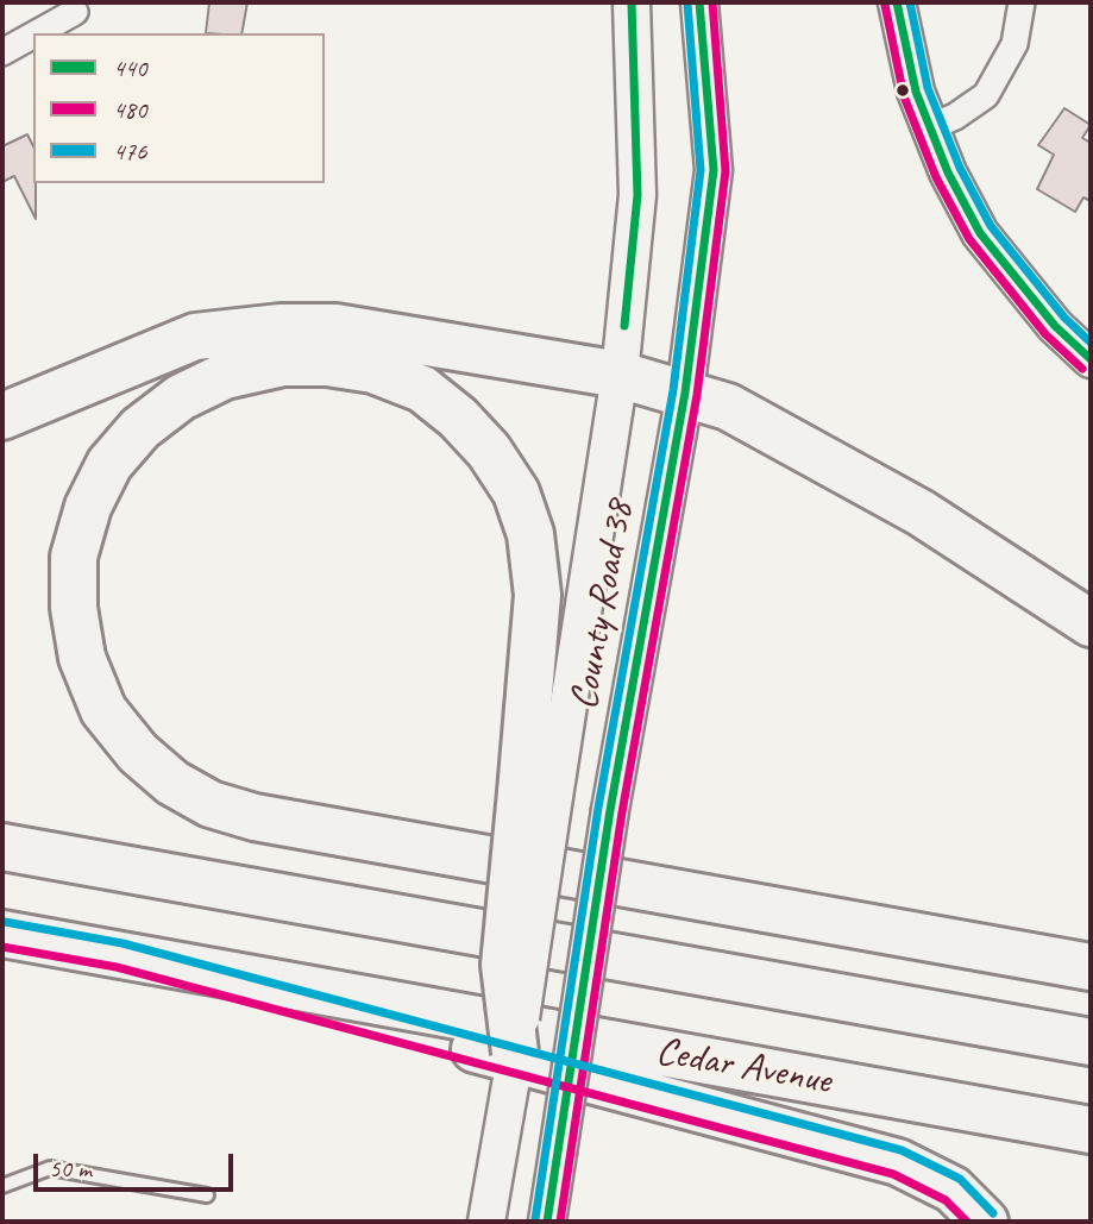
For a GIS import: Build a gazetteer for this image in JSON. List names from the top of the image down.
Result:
{
  "streets": {
    "highway": ["Cedar Avenue"],
    "main road": ["County Road 38"]
  },
  "lines": ["transit line 440", "transit line 480", "transit line 476"],
  "legend": ["440", "480", "476"],
  "scale_bar": "50 m"
}
